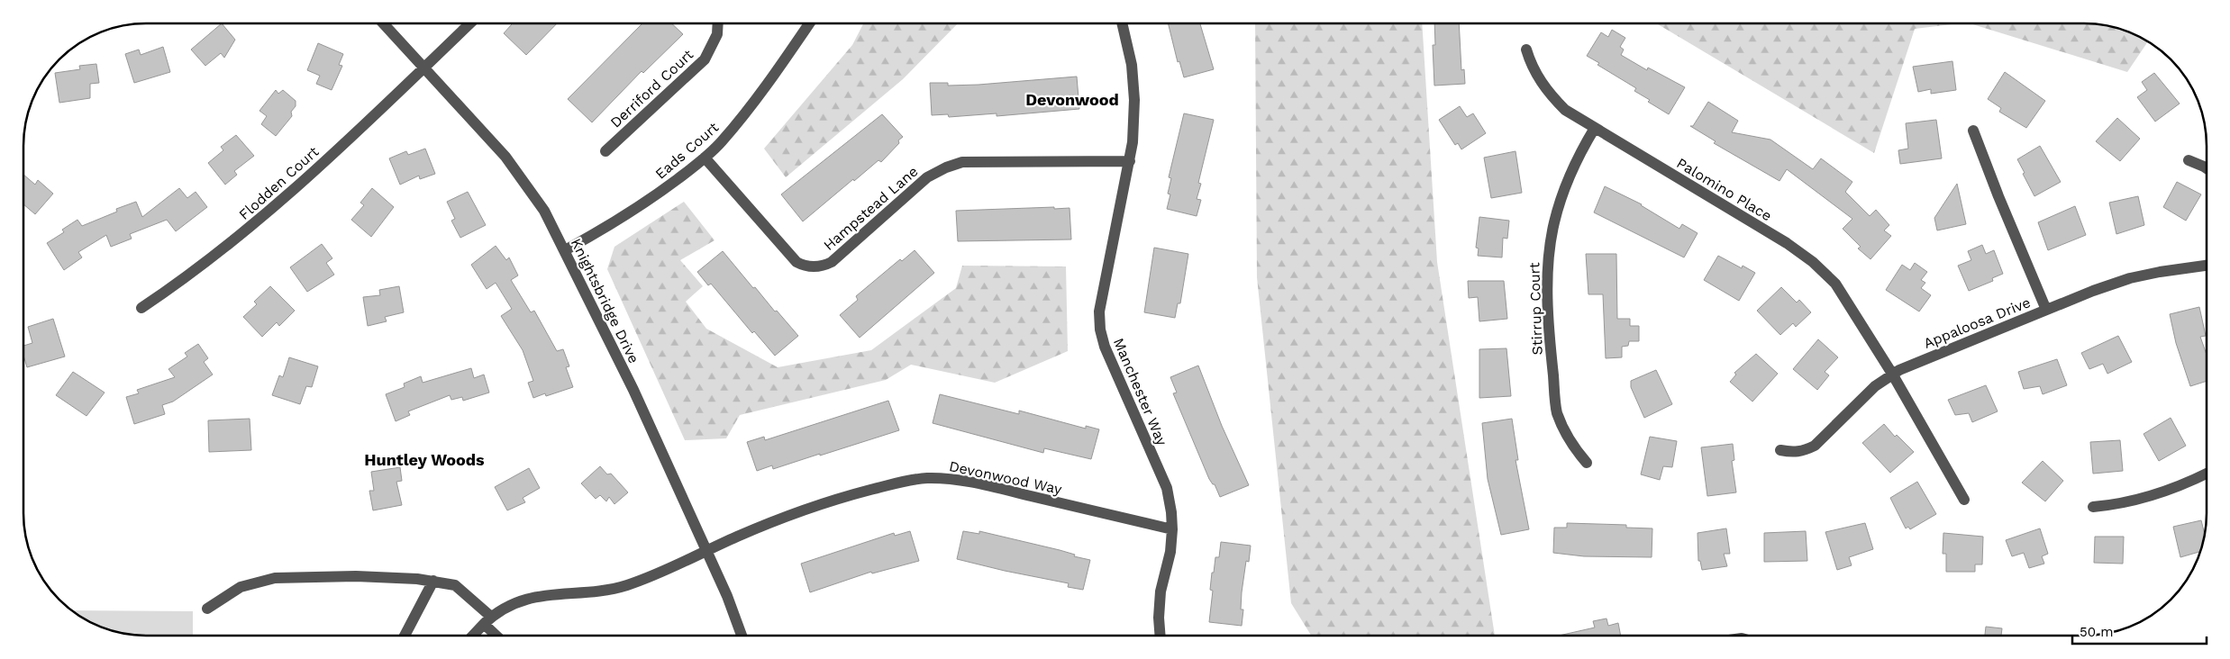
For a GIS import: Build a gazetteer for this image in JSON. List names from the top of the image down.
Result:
{
  "streets": {
    "street": [
      "Derriford Court",
      "Eads Court",
      "Flodden Court",
      "Palomino Place",
      "Hampstead Lane",
      "Knightsbridge Drive",
      "Stirrup Court",
      "Appaloosa Drive",
      "Manchester Way",
      "Devonwood Way"
    ]
  },
  "crossings": [
    ["Eads Court", "Hampstead Lane"],
    ["Eads Court", "Knightsbridge Drive"],
    ["Flodden Court", "Knightsbridge Drive"],
    ["Palomino Place", "Stirrup Court"],
    ["Palomino Place", "Appaloosa Drive"],
    ["Hampstead Lane", "Manchester Way"],
    ["Knightsbridge Drive", "Devonwood Way"],
    ["Manchester Way", "Devonwood Way"]
  ],
  "districts": ["Devonwood", "Huntley Woods"],
  "scale_bar": "50 m"
}
